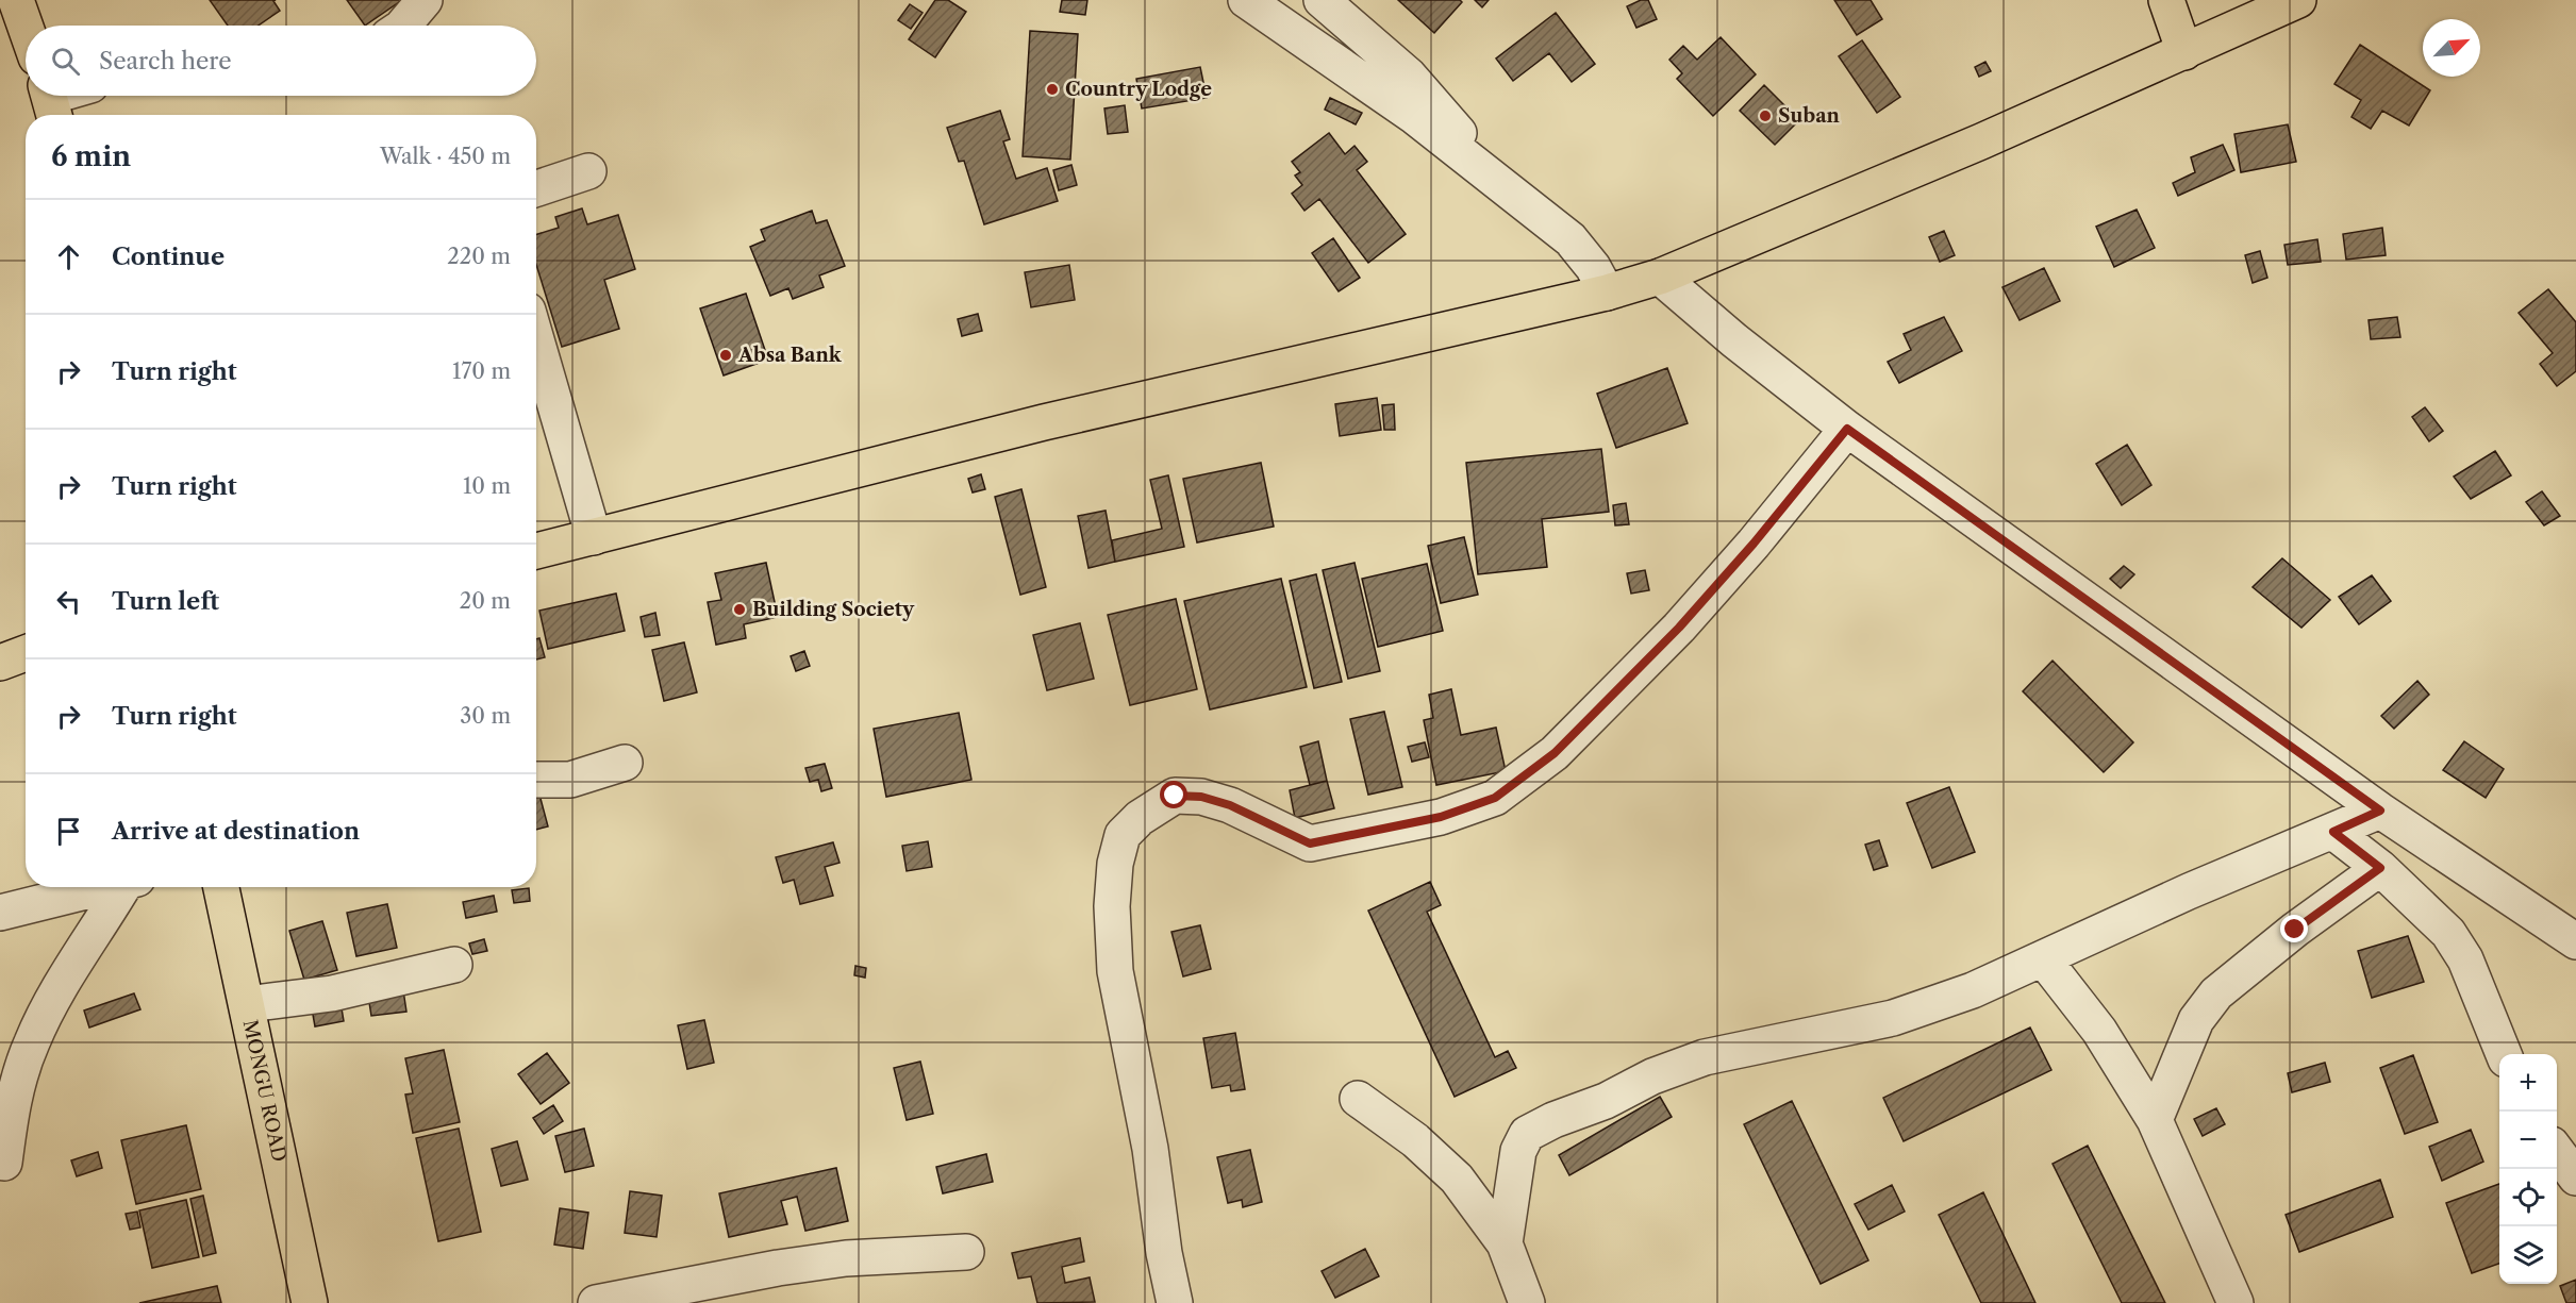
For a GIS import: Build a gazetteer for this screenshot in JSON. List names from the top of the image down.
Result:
{
  "streets": {
    "main road": ["MONGU ROAD"]
  },
  "places": [
    "Country Lodge",
    "Suban",
    "Absa Bank",
    "Building Society"
  ],
  "north": "top right",
  "page": {
    "search": "Search here",
    "heading": ["6 min", "Walk · 450 m"],
    "list": [
      ["Continue", "220 m"],
      ["Turn right", "170 m"],
      ["Turn right", "10 m"],
      ["Turn left", "20 m"],
      ["Turn right", "30 m"],
      "Arrive at destination"
    ],
    "map_buttons": ["+", "−"]
  }
}
